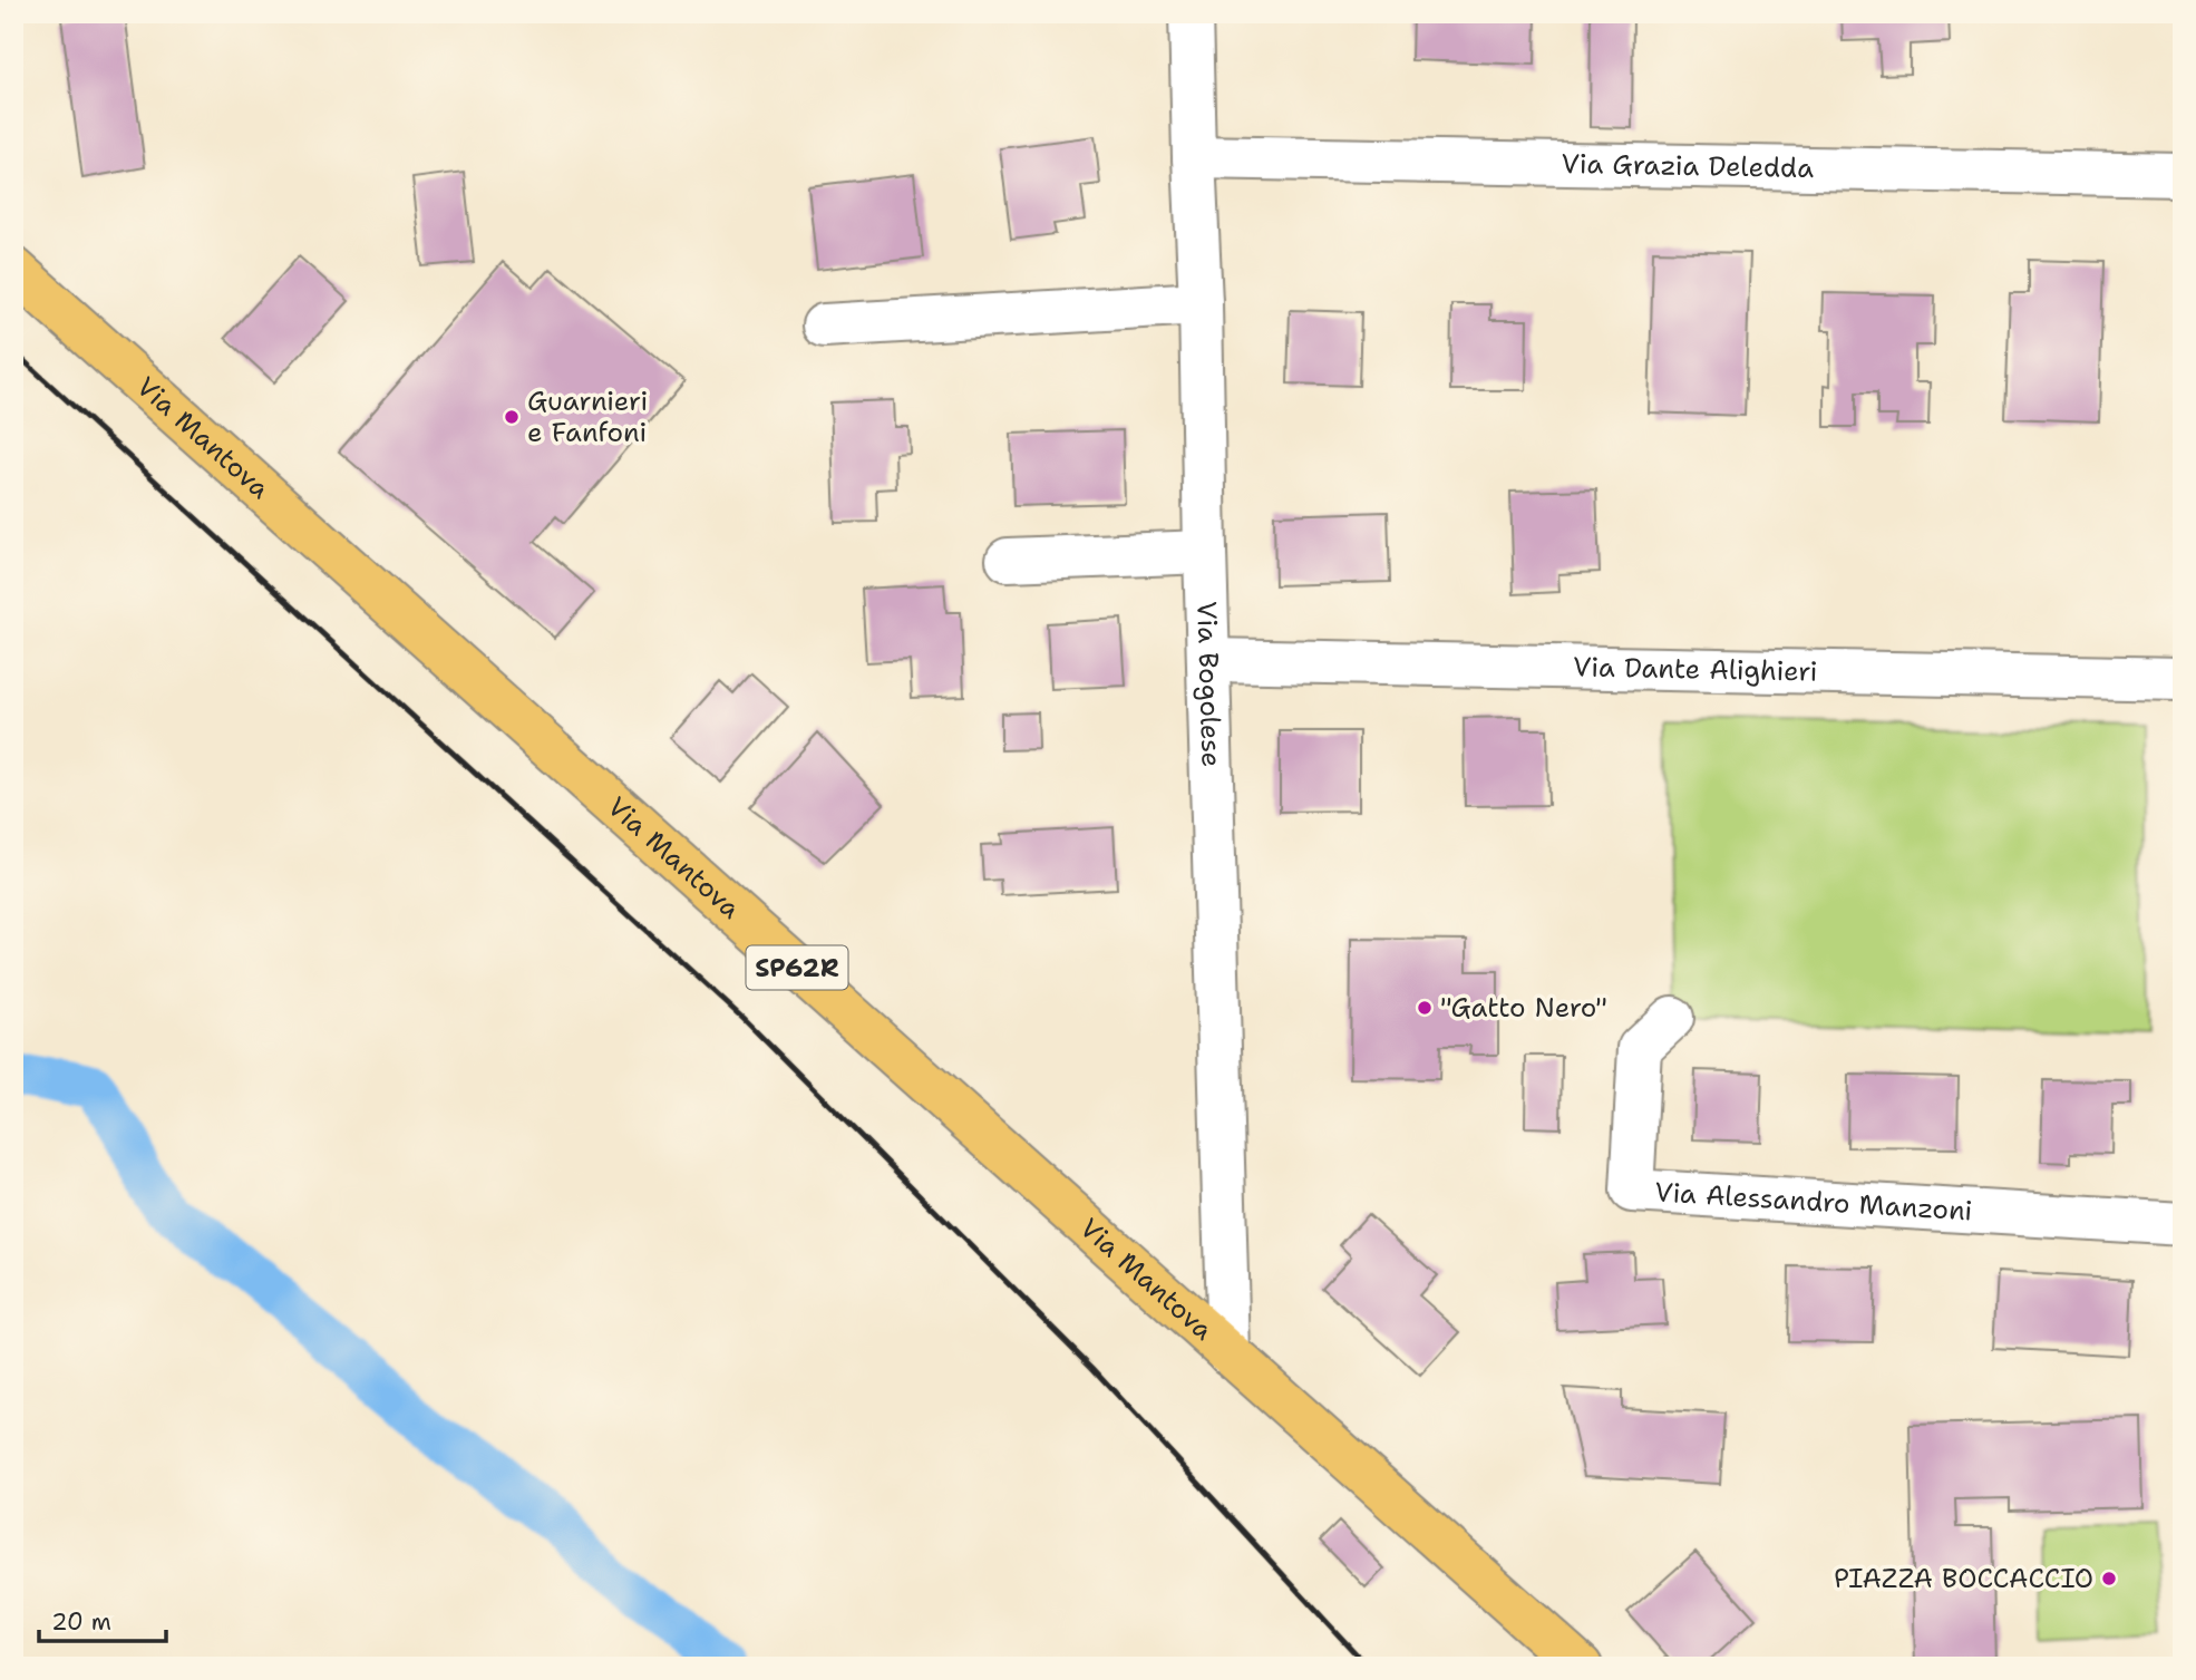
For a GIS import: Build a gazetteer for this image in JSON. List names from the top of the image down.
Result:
{
  "streets": {
    "main road": ["Via Mantova", "SP62R"],
    "street": [
      "Via Grazia Deledda",
      "Via Dante Alighieri",
      "Via Bogolese",
      "Via Alessandro Manzoni"
    ]
  },
  "crossings": [
    ["Via Grazia Deledda", "Via Bogolese"],
    ["Via Mantova", "Via Bogolese"],
    ["Via Dante Alighieri", "Via Bogolese"]
  ],
  "places": ["Guarnieri e Fanfoni", "\"Gatto Nero\"", "PIAZZA BOCCACCIO"],
  "scale_bar": "20 m"
}
